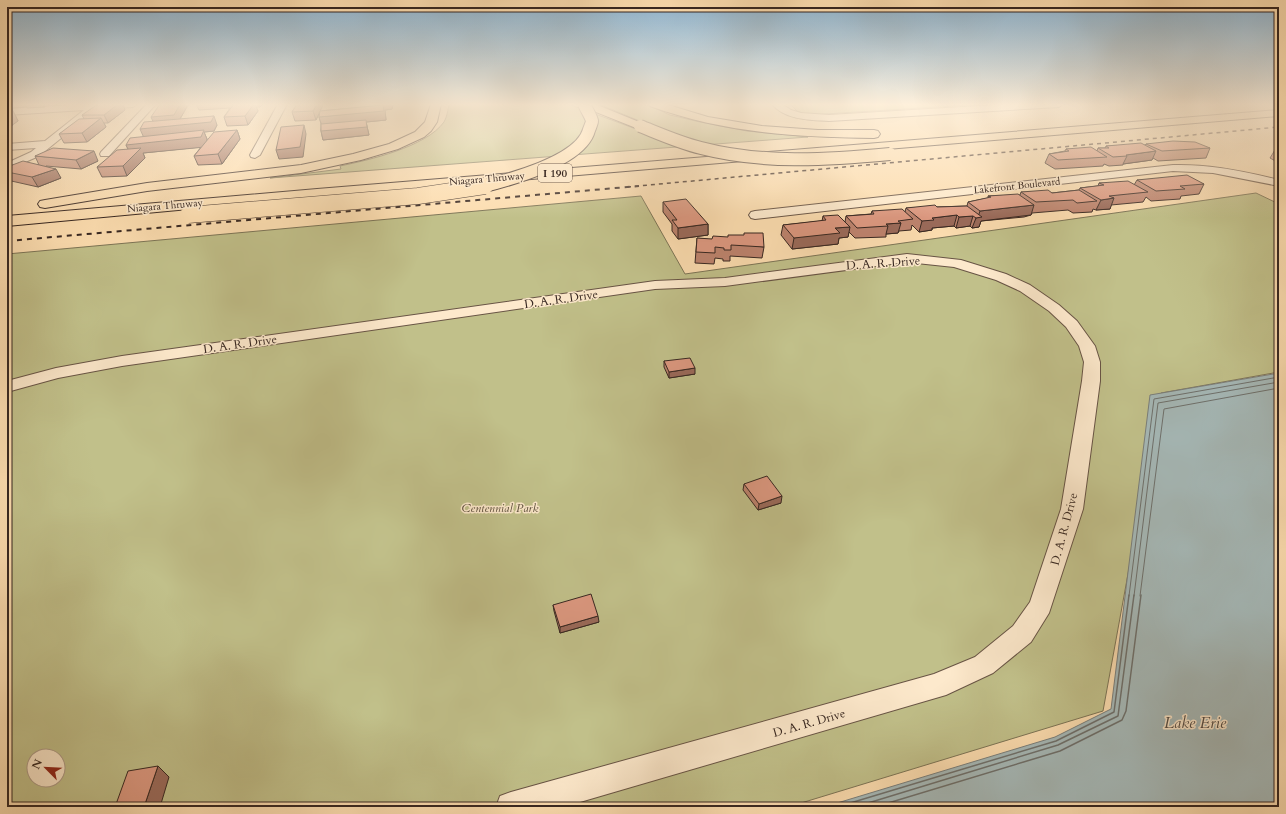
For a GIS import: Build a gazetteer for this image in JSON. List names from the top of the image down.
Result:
{
  "streets": {
    "highway": ["I 190", "Niagara Thruway"],
    "street": ["Lakefront Boulevard", "D. A. R. Drive"]
  },
  "water": ["Lake Erie"],
  "parks": ["Centennial Park"],
  "north": "top left"
}
